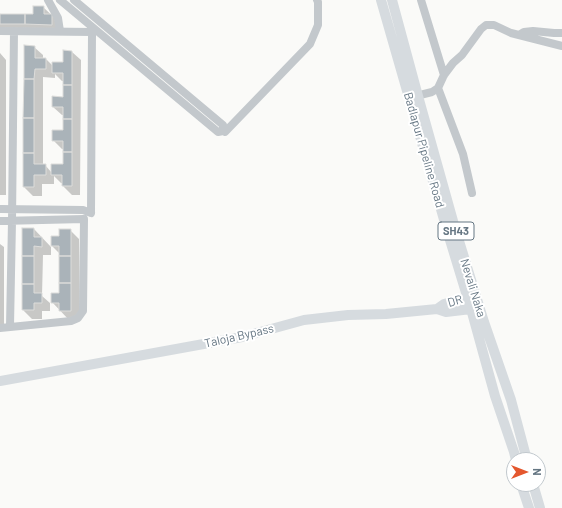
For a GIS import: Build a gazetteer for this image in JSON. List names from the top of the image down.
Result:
{
  "streets": {
    "main road": [
      "Badlapur Pipeline Road",
      "SH43",
      "Nevali Naka",
      "DR",
      "Taloja Bypass"
    ]
  },
  "crossings": [
    ["Badlapur Pipeline Road", "SH43"],
    ["Badlapur Pipeline Road", "Nevali Naka"],
    ["Badlapur Pipeline Road", "DR"],
    ["Badlapur Pipeline Road", "Taloja Bypass"],
    ["Nevali Naka", "Taloja Bypass"],
    ["DR", "Taloja Bypass"]
  ],
  "north": "right"
}
